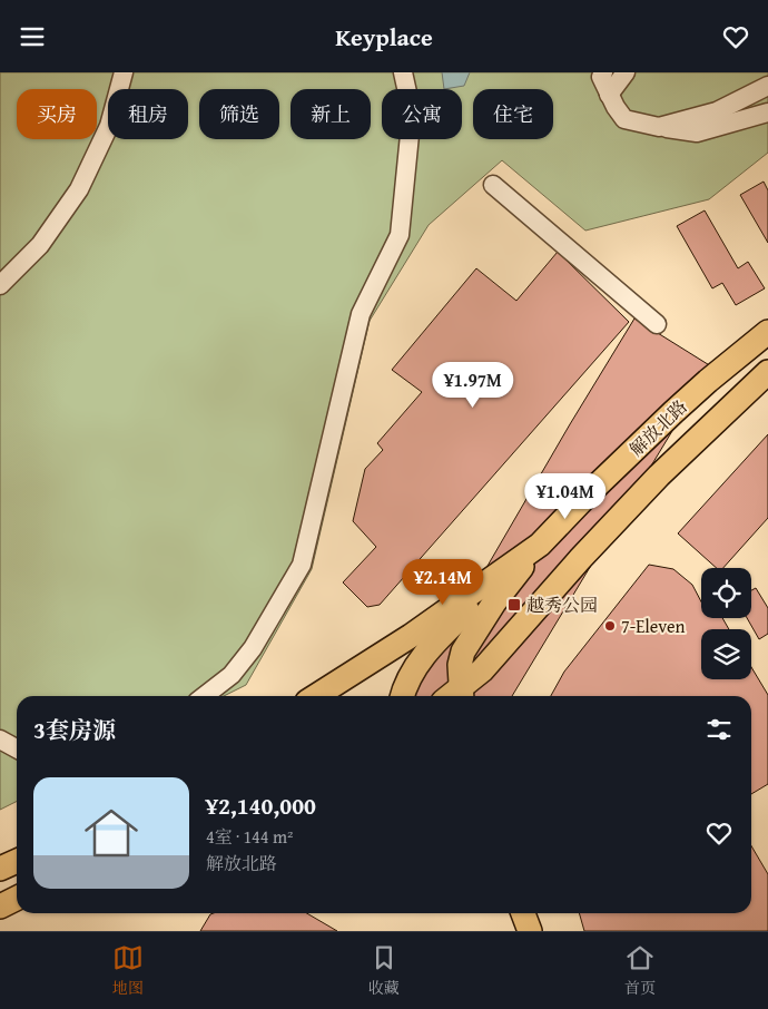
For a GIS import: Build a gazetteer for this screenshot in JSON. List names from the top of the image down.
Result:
{
  "streets": {
    "main road": ["解放北路"]
  },
  "places": {
    "transit": ["越秀公园"],
    "other": ["7-Eleven"]
  },
  "page": {
    "header": "Keyplace",
    "chip": [
      "买房",
      "租房",
      "筛选",
      "新上",
      "公寓",
      "住宅"
    ],
    "price": ["¥1.97M", "¥1.04M", "¥2.14M"],
    "heading": "3套房源",
    "list": [
      {
        "name": "¥2,140,000",
        "note": "4室 · 144 m² · 解放北路"
      }
    ],
    "tabs": ["地图", "收藏", "首页"]
  }
}
